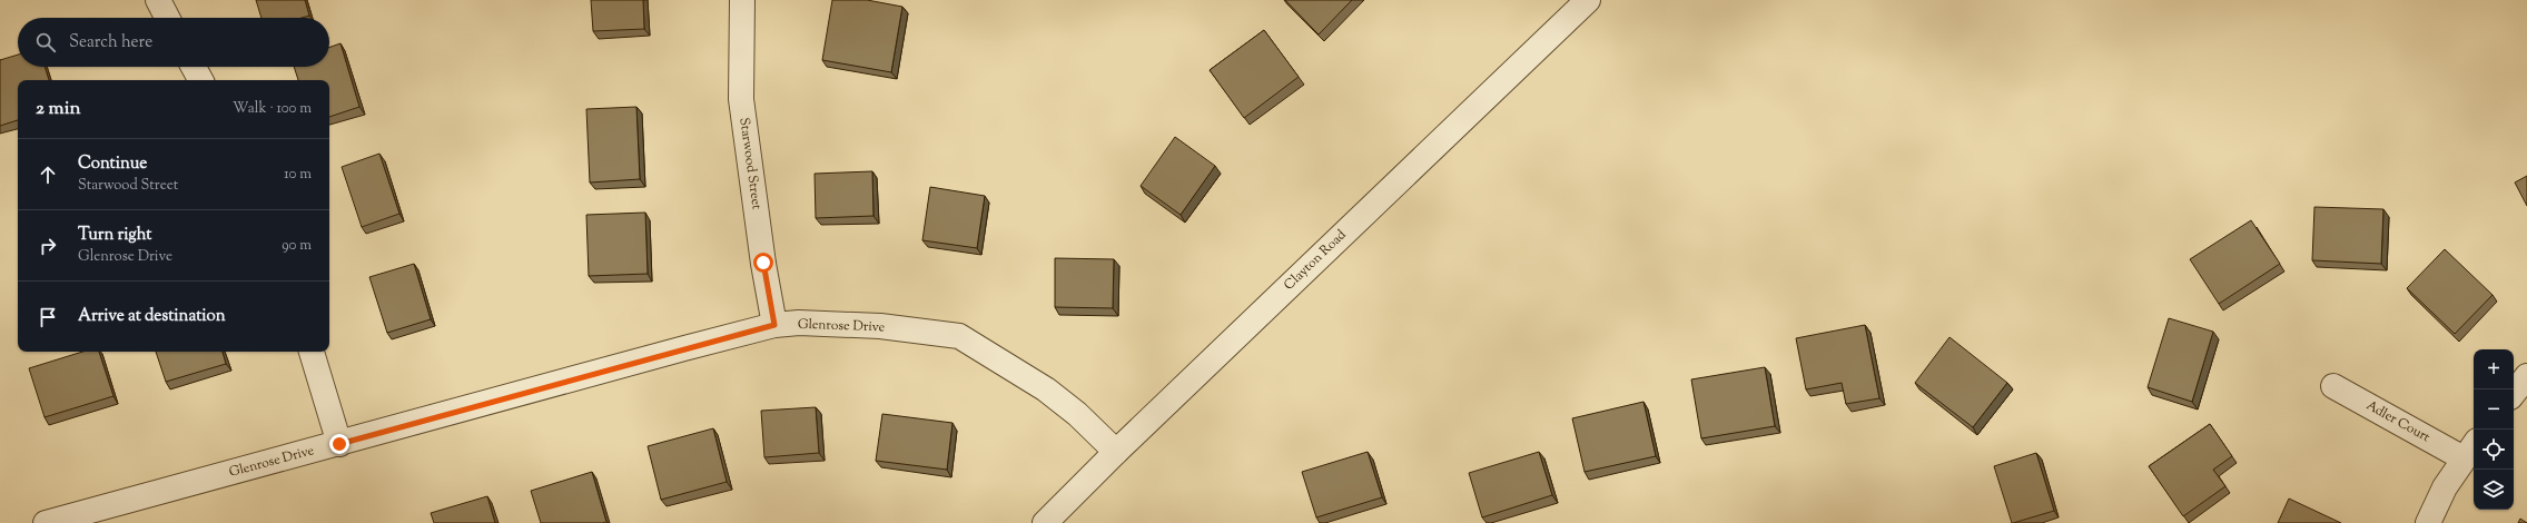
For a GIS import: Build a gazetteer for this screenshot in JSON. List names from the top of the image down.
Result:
{
  "streets": {
    "street": [
      "Starwood Street",
      "Clayton Road",
      "Glenrose Drive",
      "Adler Court"
    ]
  },
  "crossings": [
    ["Starwood Street", "Glenrose Drive"],
    ["Clayton Road", "Glenrose Drive"]
  ],
  "page": {
    "search": "Search here",
    "heading": ["2 min", "Walk · 100 m"],
    "list": [
      ["Continue", "Starwood Street", "10 m"],
      ["Turn right", "Glenrose Drive", "90 m"],
      "Arrive at destination"
    ],
    "map_buttons": ["+", "−"]
  }
}
